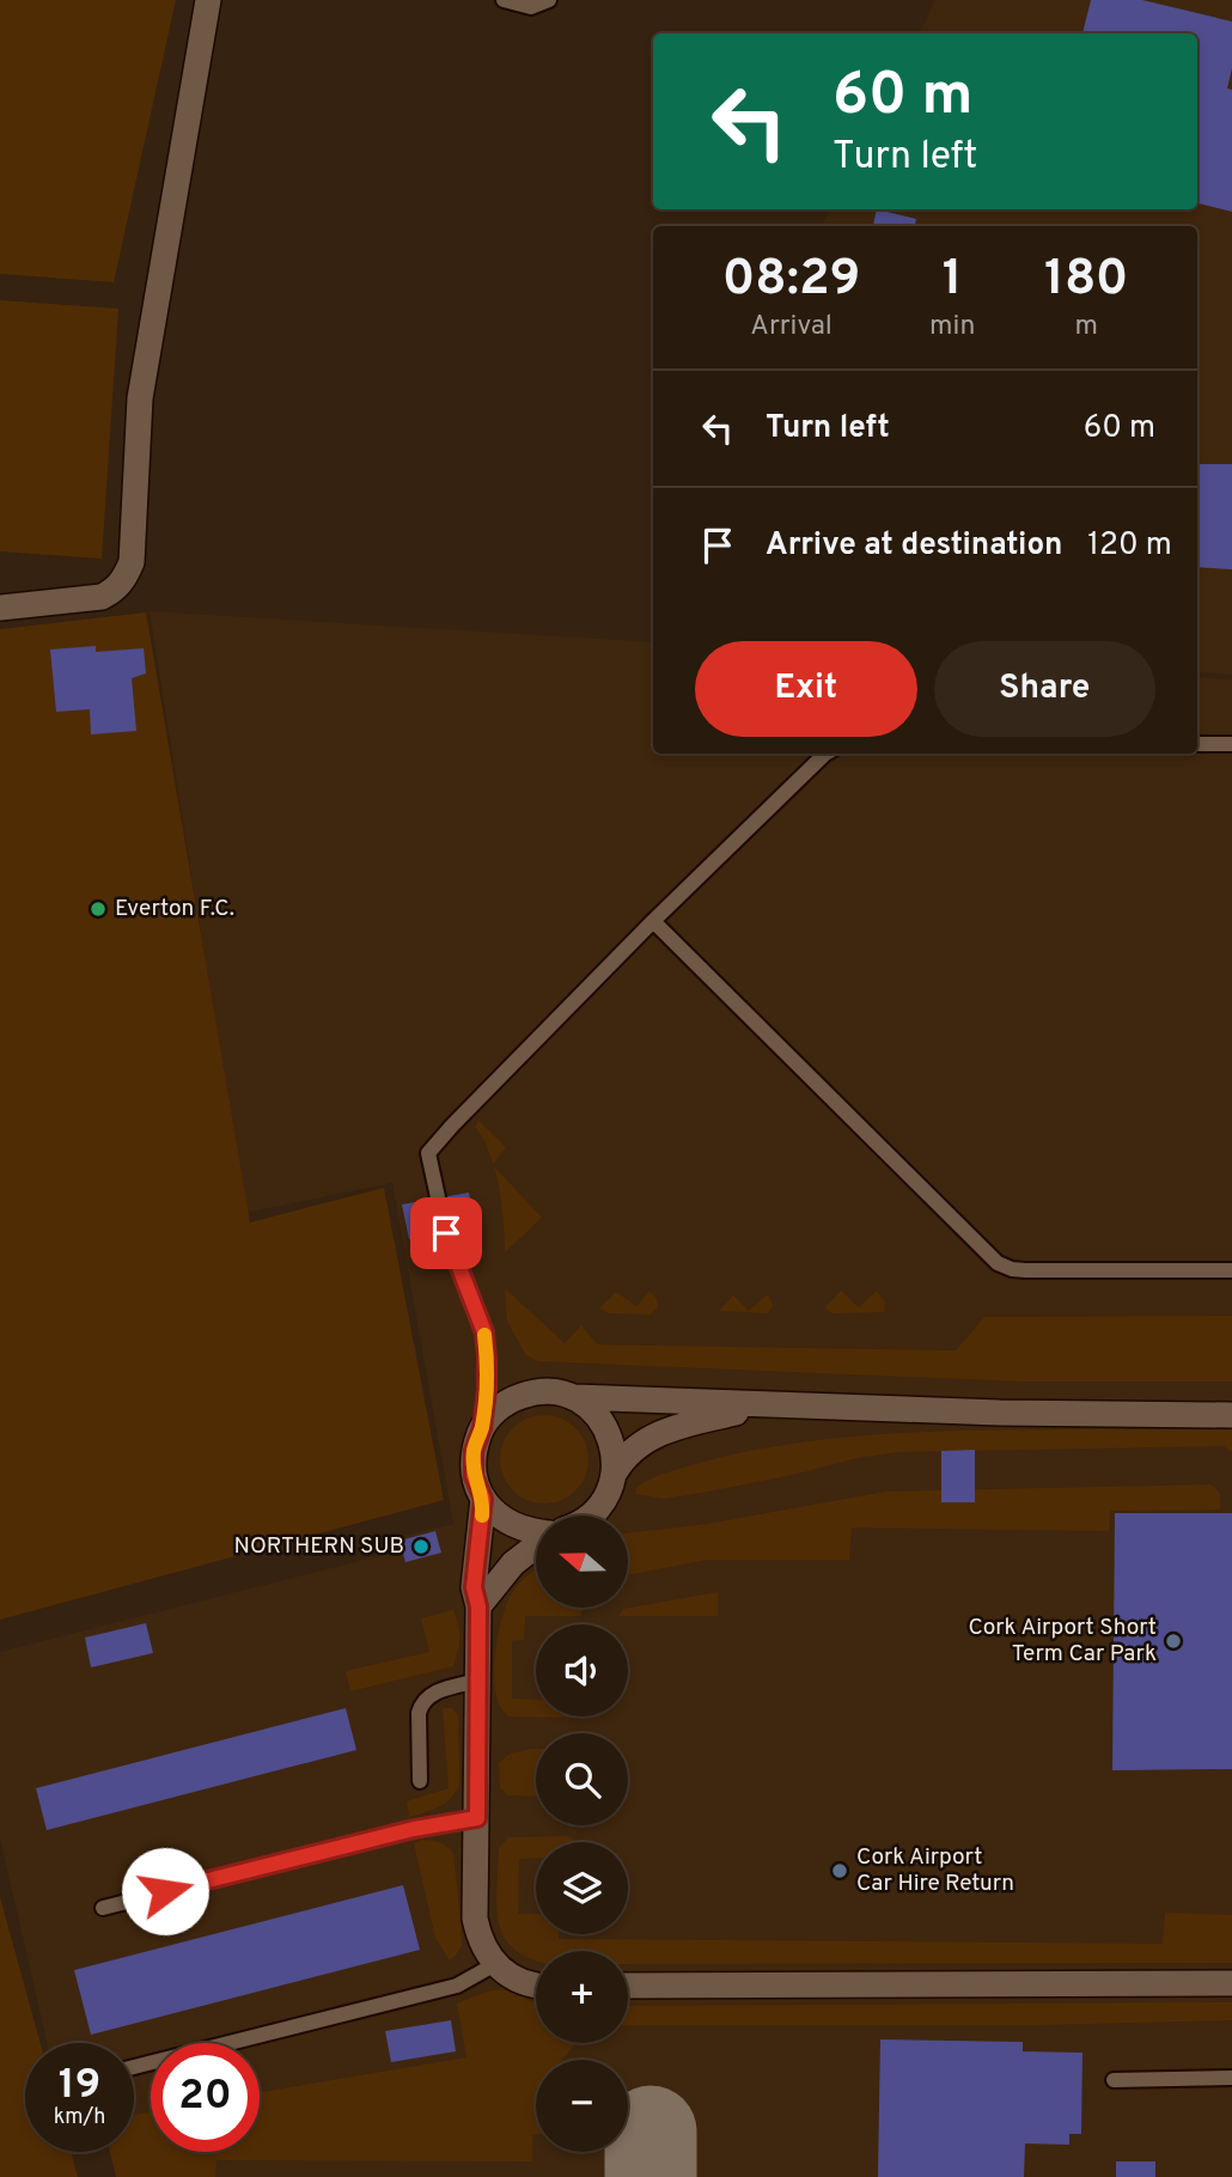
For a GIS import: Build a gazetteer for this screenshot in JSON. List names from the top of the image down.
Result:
{
  "places": [
    "Everton F.C.",
    "NORTHERN SUB",
    "Cork Airport Short Term Car Park",
    "Cork Airport Car Hire Return"
  ],
  "north": "left",
  "page": {
    "turn": ["60 m", "Turn left"],
    "eta": [
      "08:29",
      "Arrival",
      "1",
      "min",
      "180",
      "m"
    ],
    "list": [
      {
        "name": "Turn left",
        "value": "60 m"
      },
      {
        "name": "Arrive at destination",
        "value": "120 m"
      }
    ],
    "buttons": ["Exit", "Share"],
    "map_buttons": ["+", "−"],
    "speed": "19 km/h",
    "limit": "20"
  }
}
